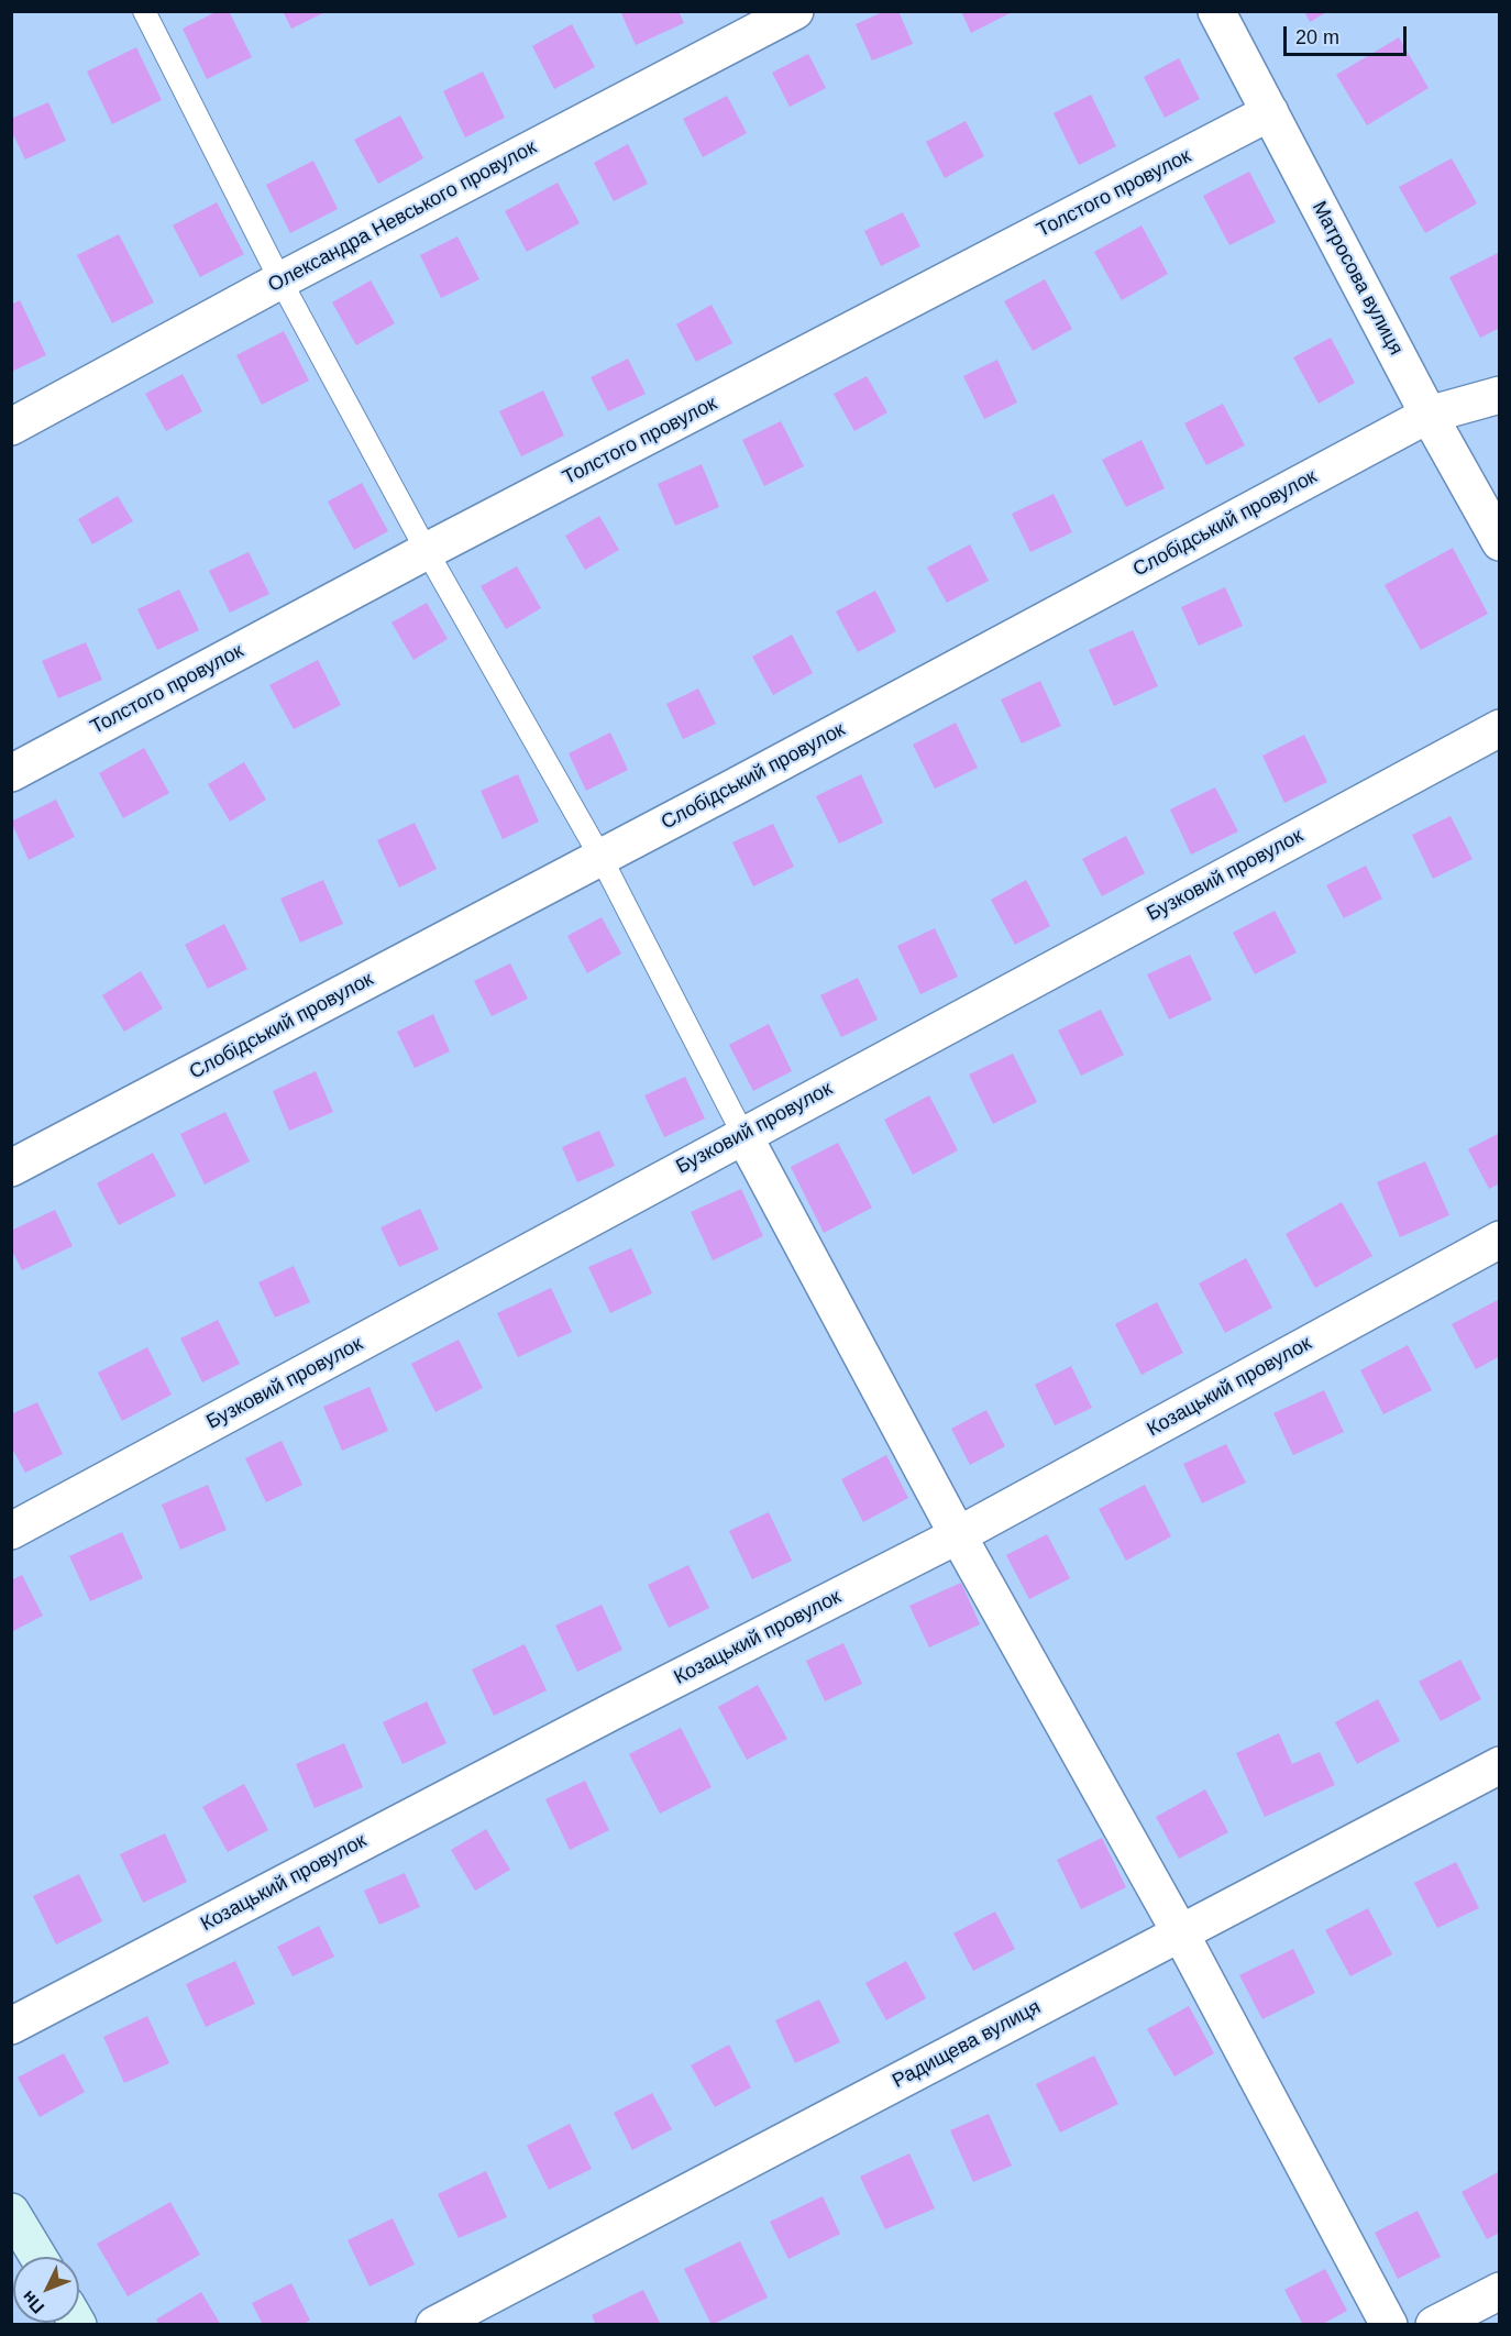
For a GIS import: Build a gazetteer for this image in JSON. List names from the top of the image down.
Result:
{
  "streets": {
    "street": [
      "Толстого провулок",
      "Олександра Невського провулок",
      "Матросова вулиця",
      "Слобідський провулок",
      "Бузковий провулок",
      "Козацький провулок",
      "Радищева вулиця"
    ]
  },
  "crossings": [
    ["Толстого провулок", "Матросова вулиця"],
    ["Матросова вулиця", "Слобідський провулок"]
  ],
  "scale_bar": "20 m",
  "north": "bottom left"
}
